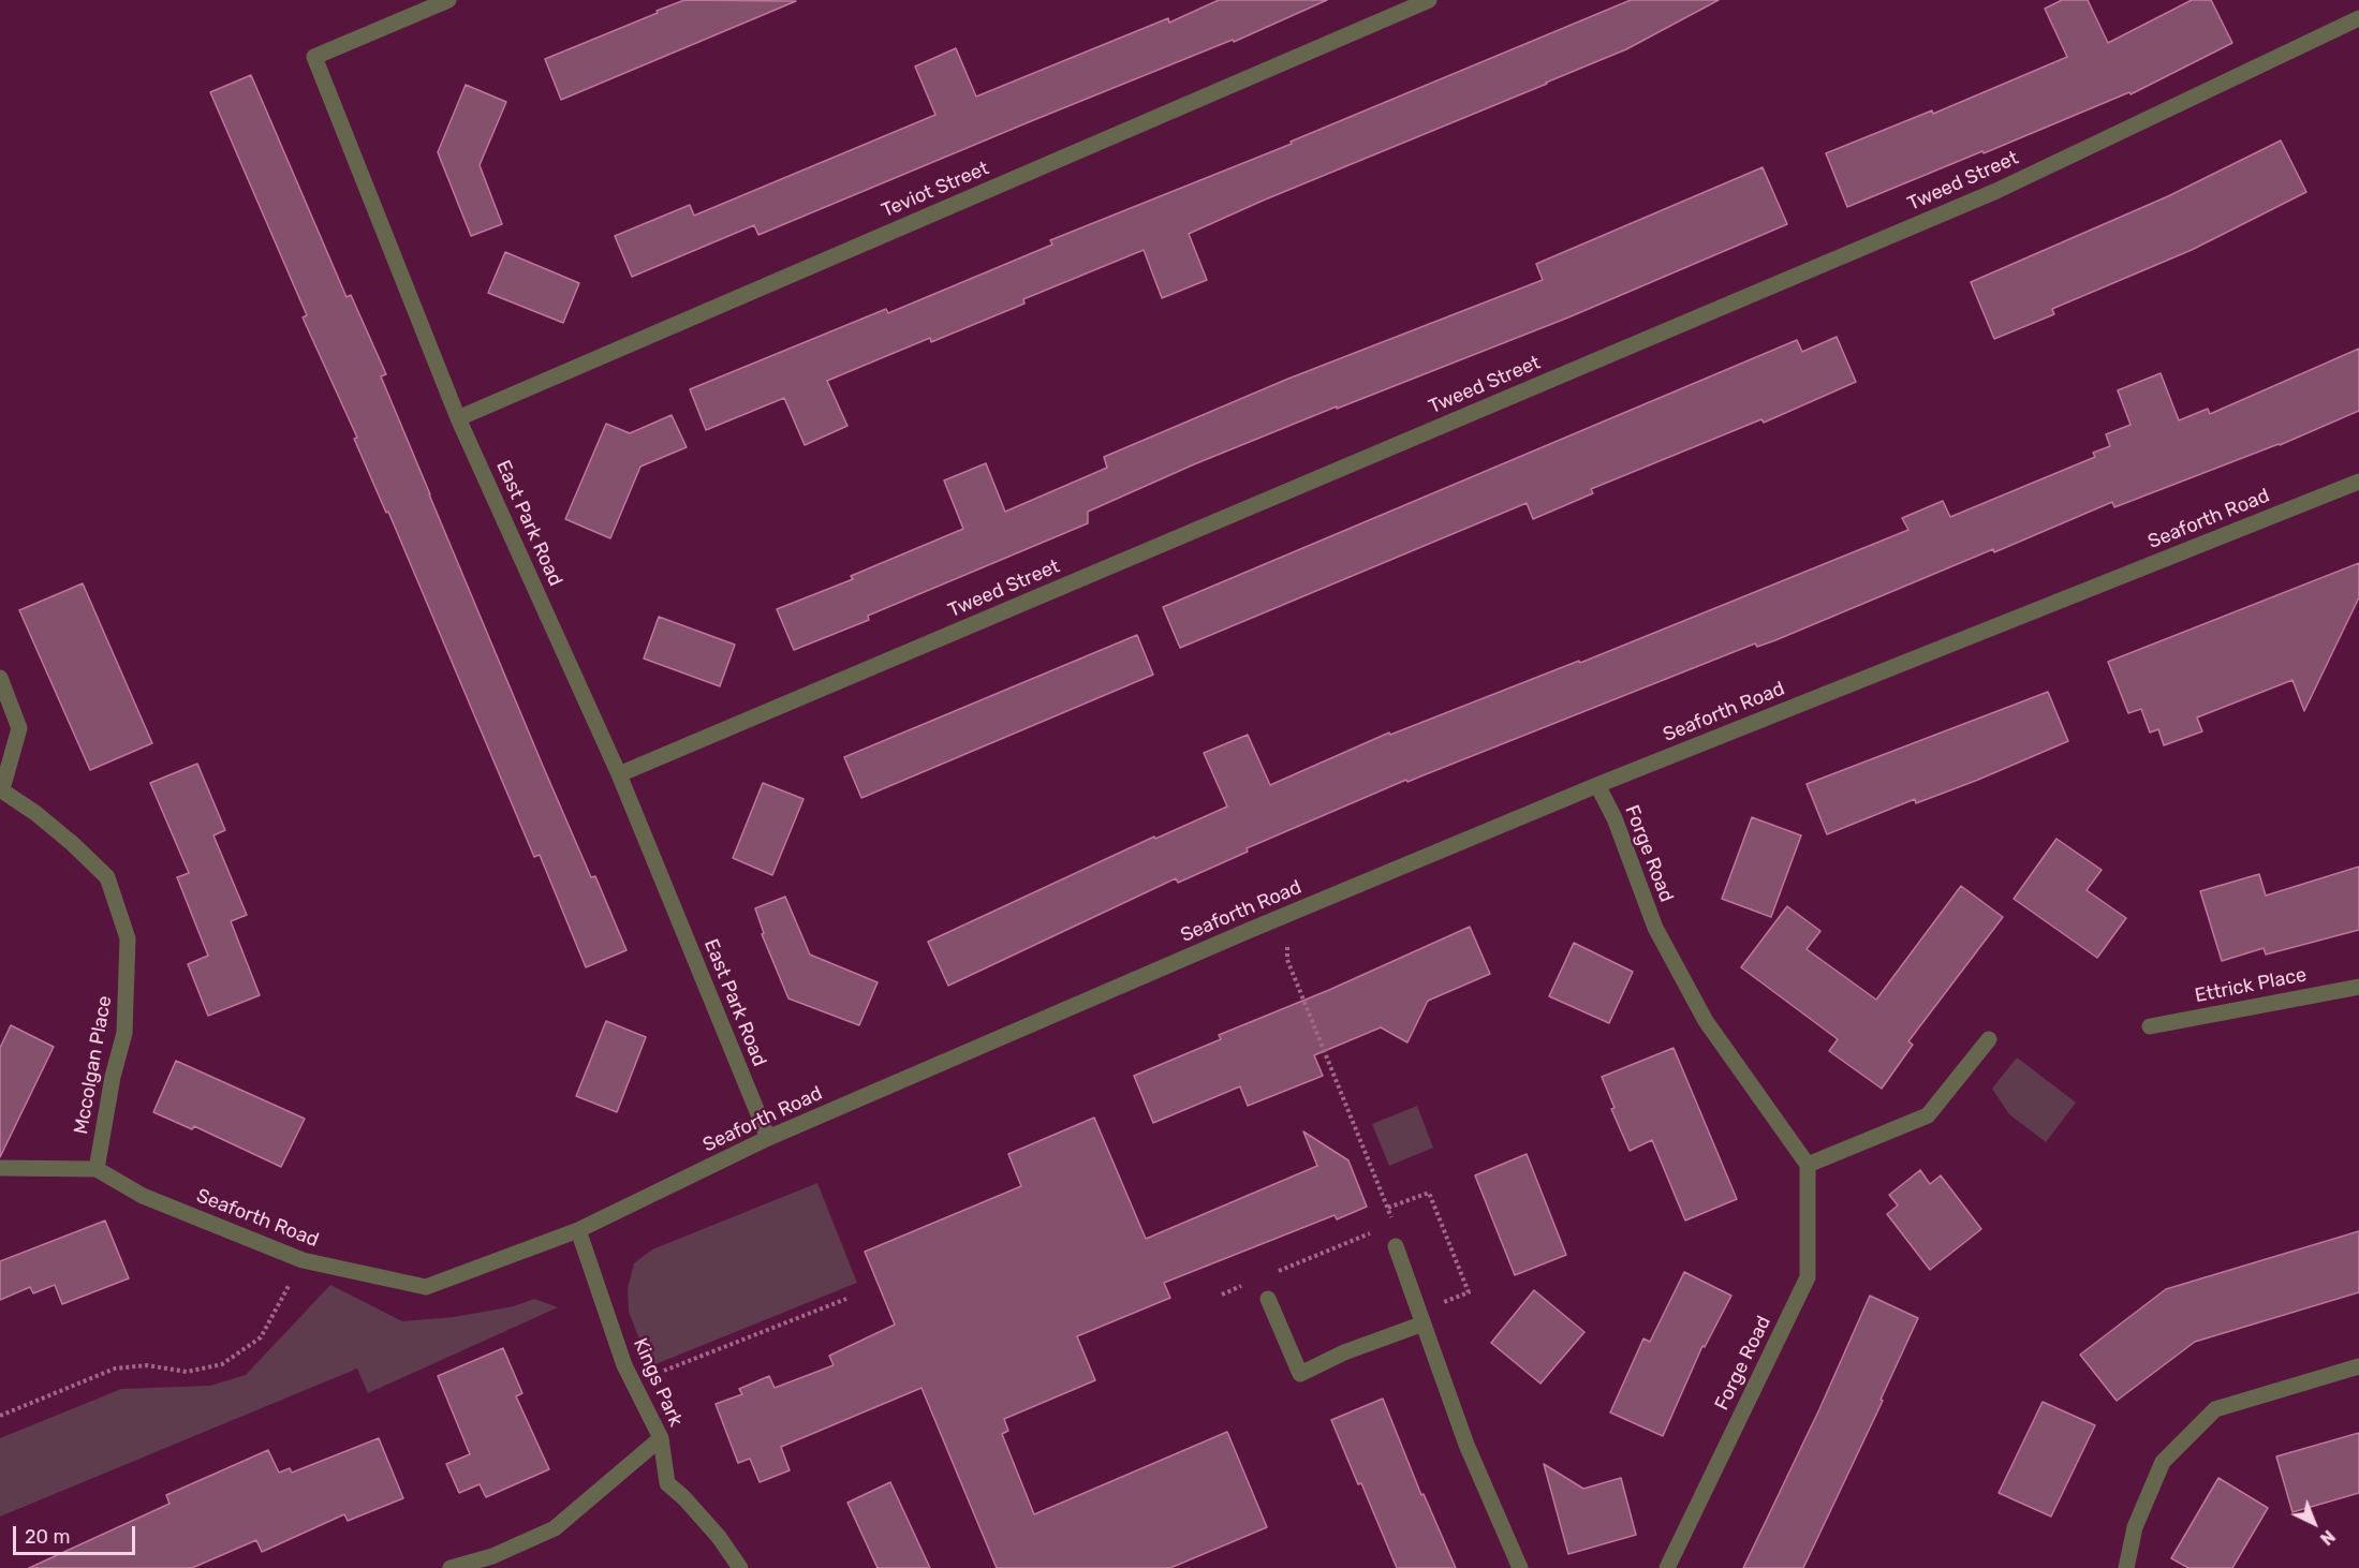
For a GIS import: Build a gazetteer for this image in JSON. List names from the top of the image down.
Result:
{
  "streets": {
    "street": [
      "Tweed Street",
      "Teviot Street",
      "Seaforth Road",
      "East Park Road",
      "Forge Road",
      "Ettrick Place",
      "Mccolgan Place",
      "Kings Park"
    ]
  },
  "crossings": [
    ["Tweed Street", "East Park Road"],
    ["Teviot Street", "East Park Road"],
    ["Seaforth Road", "East Park Road"],
    ["Seaforth Road", "Forge Road"],
    ["Seaforth Road", "Mccolgan Place"],
    ["Seaforth Road", "Kings Park"]
  ],
  "scale_bar": "20 m",
  "north": "bottom right"
}
